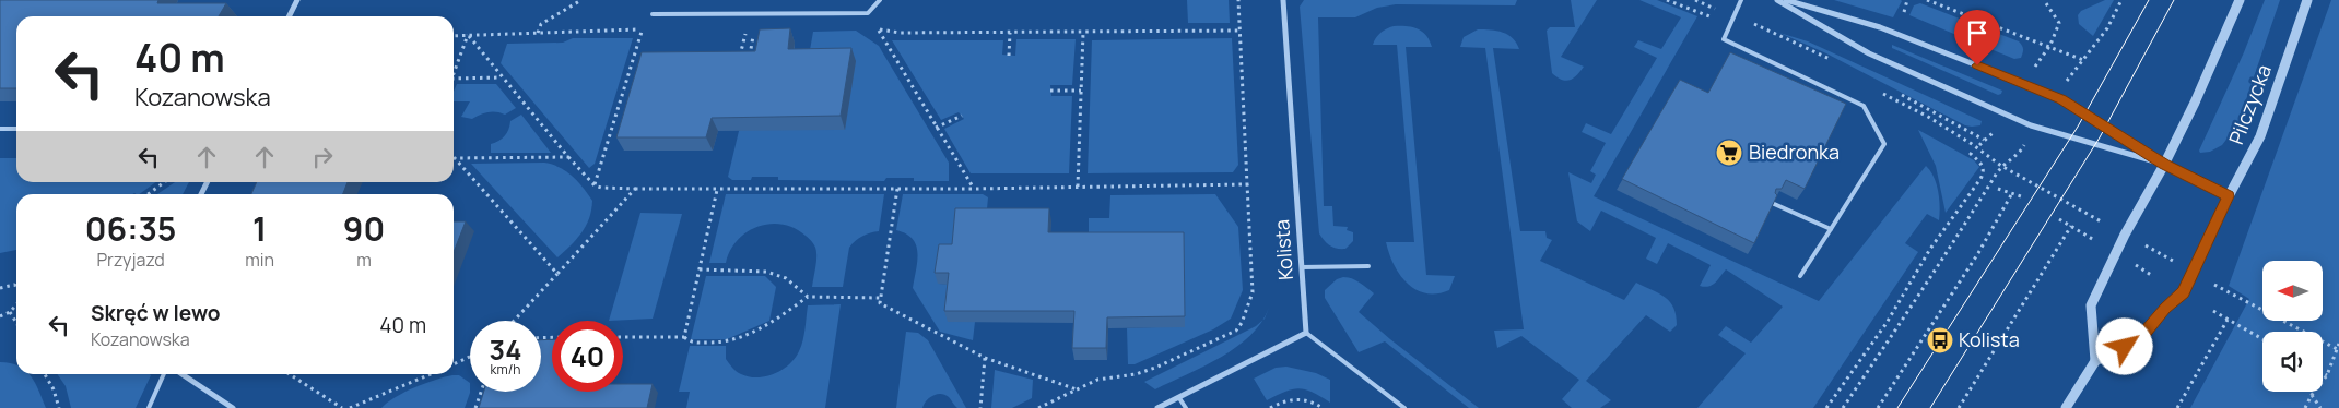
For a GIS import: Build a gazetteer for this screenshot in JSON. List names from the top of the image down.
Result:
{
  "streets": {
    "street": ["Pilczycka", "Kolista"]
  },
  "places": {
    "supermarket": ["Biedronka"],
    "bus stop": ["Kolista"]
  },
  "north": "left",
  "page": {
    "turn": ["40 m", "Kozanowska"],
    "eta": [
      "06:35",
      "Przyjazd",
      "1",
      "min",
      "90",
      "m"
    ],
    "list": [
      {
        "name": "Skręć w lewo",
        "note": "Kozanowska",
        "value": "40 m"
      }
    ],
    "speed": "34 km/h",
    "limit": "40"
  }
}
